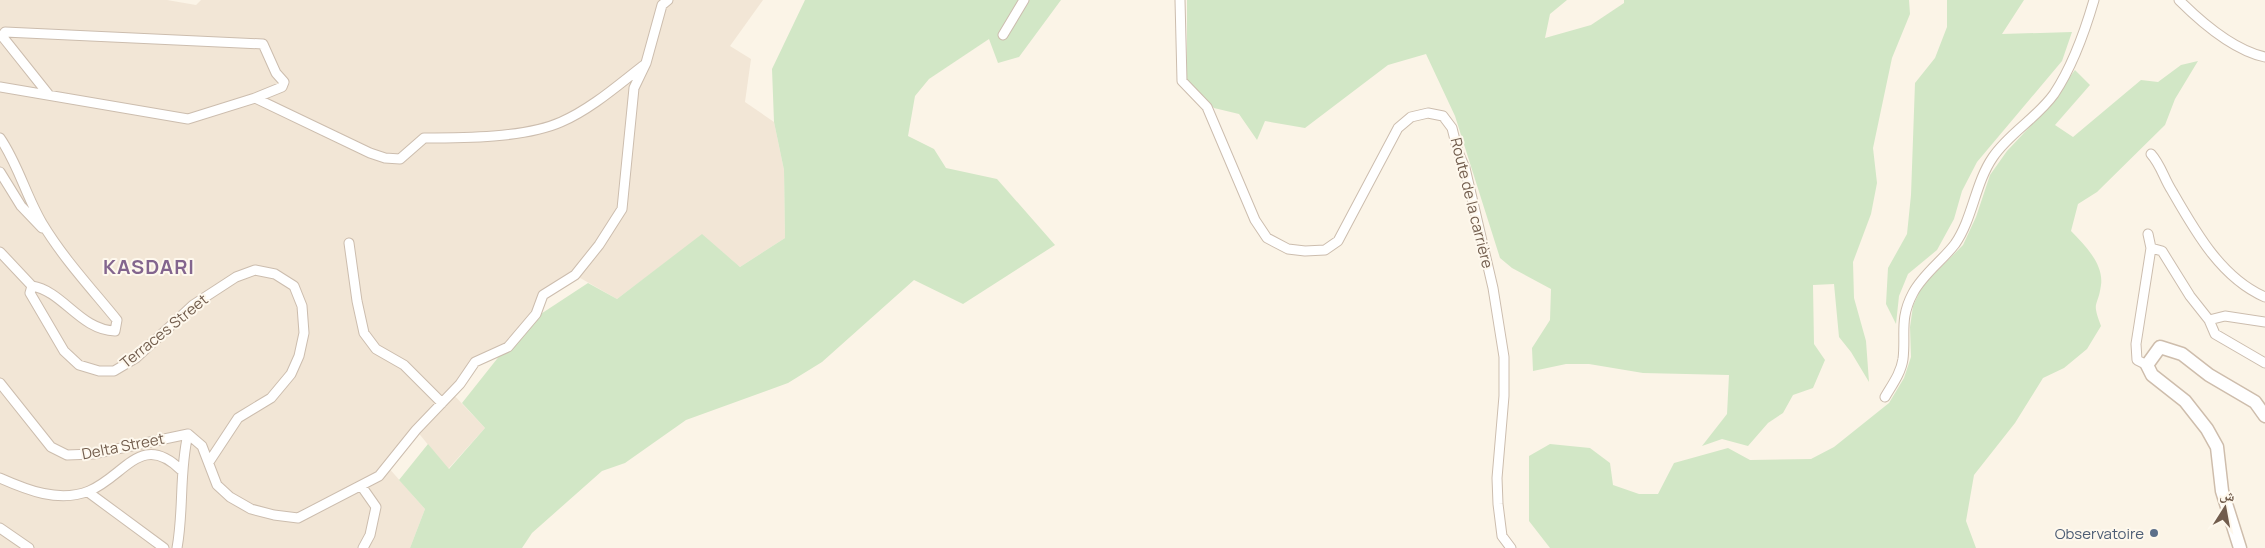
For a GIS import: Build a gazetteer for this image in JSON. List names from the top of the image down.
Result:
{
  "streets": {
    "street": ["Route de la carrière", "Terraces Street", "Delta Street"]
  },
  "districts": ["KASDARI"],
  "places": ["Observatoire"],
  "north": "top"
}
